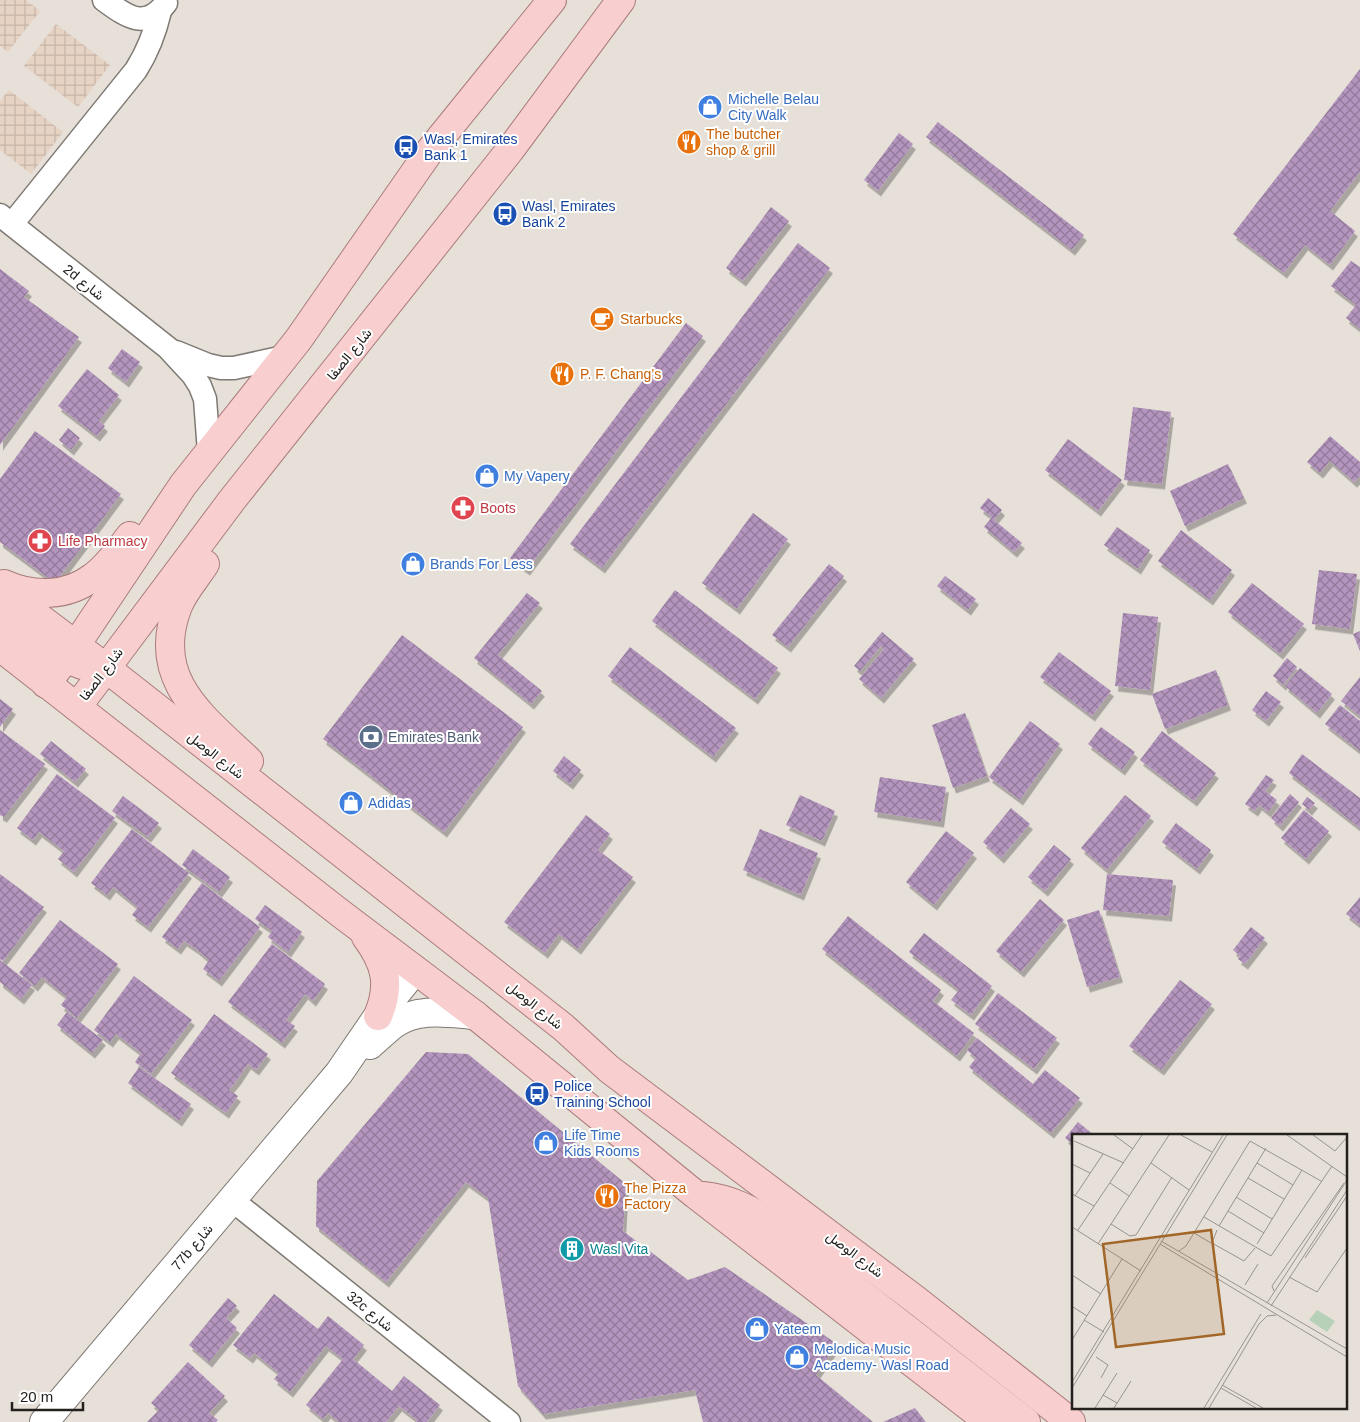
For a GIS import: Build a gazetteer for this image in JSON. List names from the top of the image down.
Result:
{
  "streets": {
    "main road": ["شارع الصفا", "شارع الوصل"],
    "street": ["2d شارع", "77b شارع", "32c شارع"]
  },
  "crossings": [
    ["شارع الصفا", "شارع الوصل"],
    ["77b شارع", "32c شارع"]
  ],
  "places": {
    "shop": [
      "Michelle Belau City Walk",
      "My Vapery",
      "Brands For Less",
      "Adidas",
      "Life Time Kids Rooms",
      "Yateem",
      "Melodica Music Academy- Wasl Road"
    ],
    "restaurant": ["The butcher shop & grill", "P. F. Chang’s", "The Pizza Factory"],
    "bus stop": ["Wasl, Emirates Bank 1", "Wasl, Emirates Bank 2", "Police Training School"],
    "cafe": ["Starbucks"],
    "pharmacy": ["Boots", "Life Pharmacy"],
    "bank": ["Emirates Bank"],
    "building": ["Wasl Vita"]
  },
  "scale_bar": "20 m"
}
